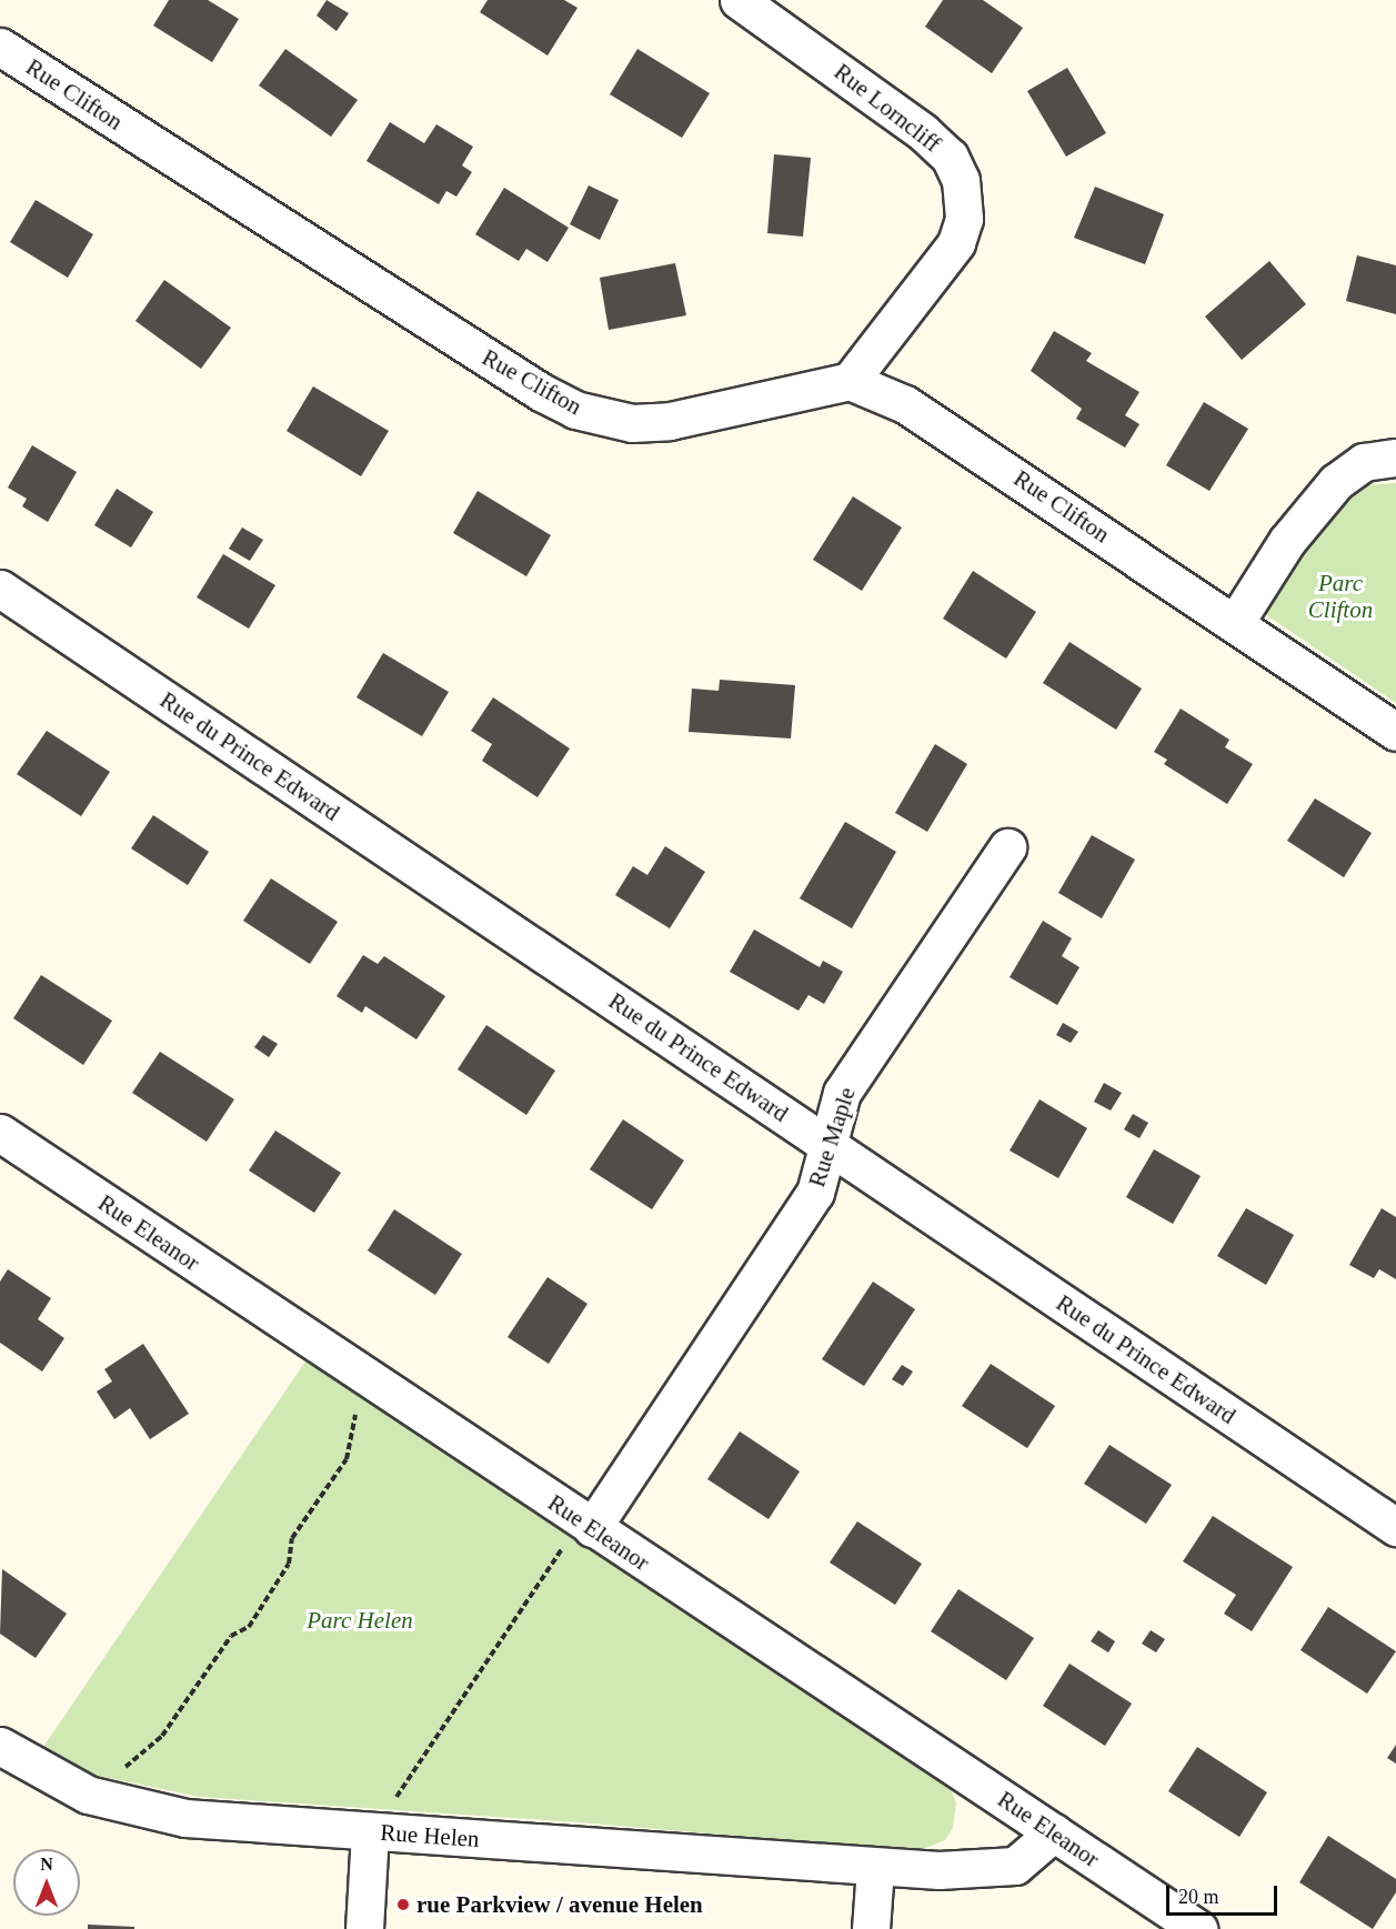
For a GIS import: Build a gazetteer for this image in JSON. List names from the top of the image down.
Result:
{
  "streets": {
    "street": [
      "Rue Clifton",
      "Rue Lorncliff",
      "Rue du Prince Edward",
      "Rue Maple",
      "Rue Eleanor",
      "Rue Helen"
    ]
  },
  "crossings": [
    ["Rue Clifton", "Rue Lorncliff"],
    ["Rue du Prince Edward", "Rue Maple"],
    ["Rue Maple", "Rue Eleanor"],
    ["Rue Eleanor", "Rue Helen"]
  ],
  "parks": ["Parc Clifton", "Parc Helen"],
  "places": ["rue Parkview / avenue Helen"],
  "scale_bar": "20 m",
  "north": "top"
}
